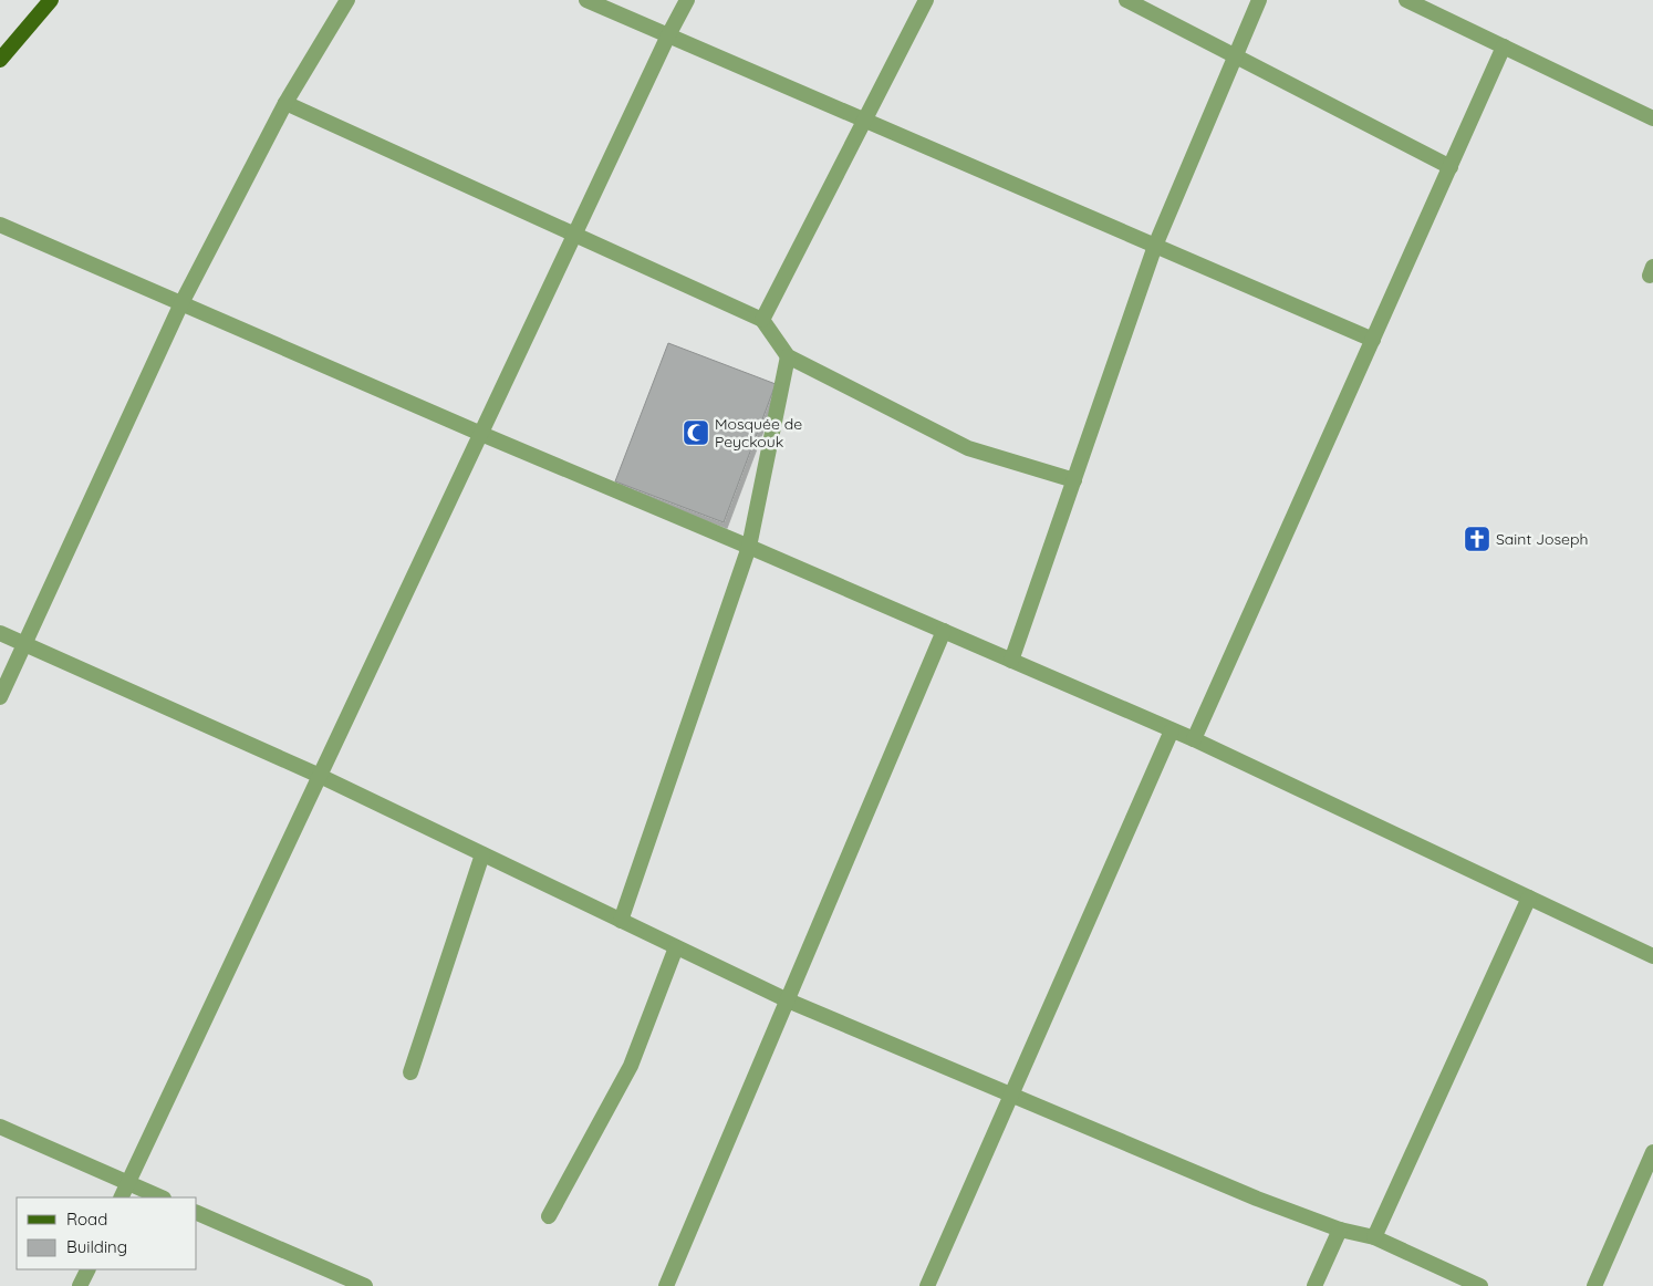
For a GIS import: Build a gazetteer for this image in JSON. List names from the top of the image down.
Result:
{
  "places": {
    "mosque": ["Mosquée de Peyckouk"],
    "church": ["Saint Joseph"]
  },
  "legend": ["Road", "Building"]
}
